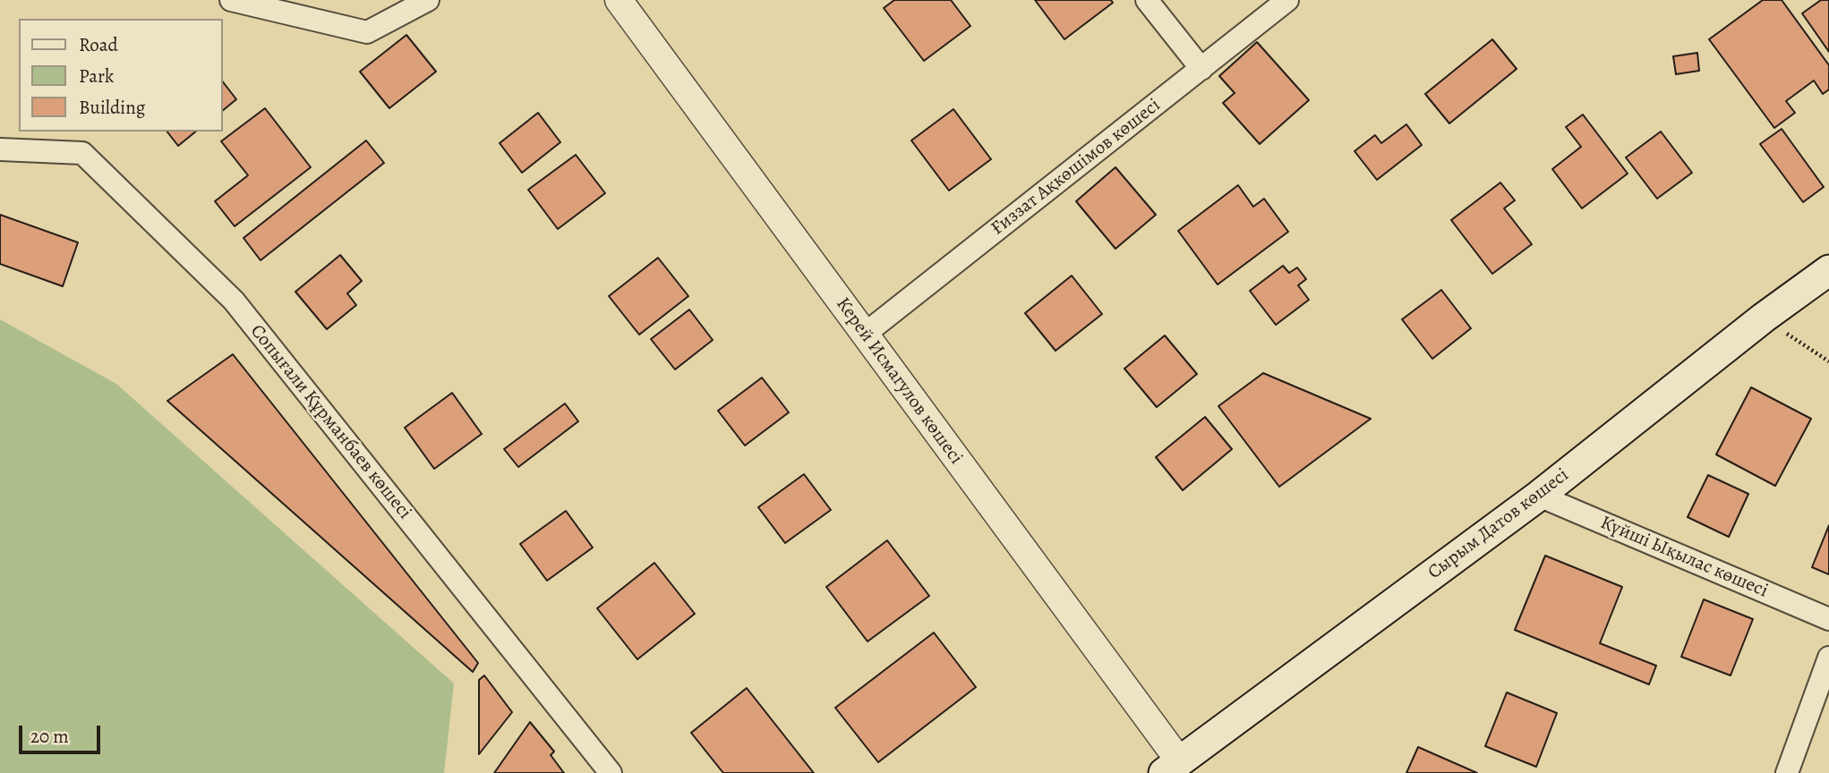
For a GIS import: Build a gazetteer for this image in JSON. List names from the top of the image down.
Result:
{
  "streets": {
    "main road": ["Сырым Датов көшесі"],
    "street": [
      "Ғиззат Ақкөшімов көшесi",
      "Керей Исмагулов көшесі",
      "Сопығали Құрманбаев көшесі",
      "Күйші Ықылас көшесі"
    ]
  },
  "crossings": [
    ["Ғиззат Ақкөшімов көшесi", "Керей Исмагулов көшесі"],
    ["Керей Исмагулов көшесі", "Сырым Датов көшесі"],
    ["Сырым Датов көшесі", "Күйші Ықылас көшесі"]
  ],
  "legend": ["Road", "Park", "Building"],
  "scale_bar": "20 m"
}
